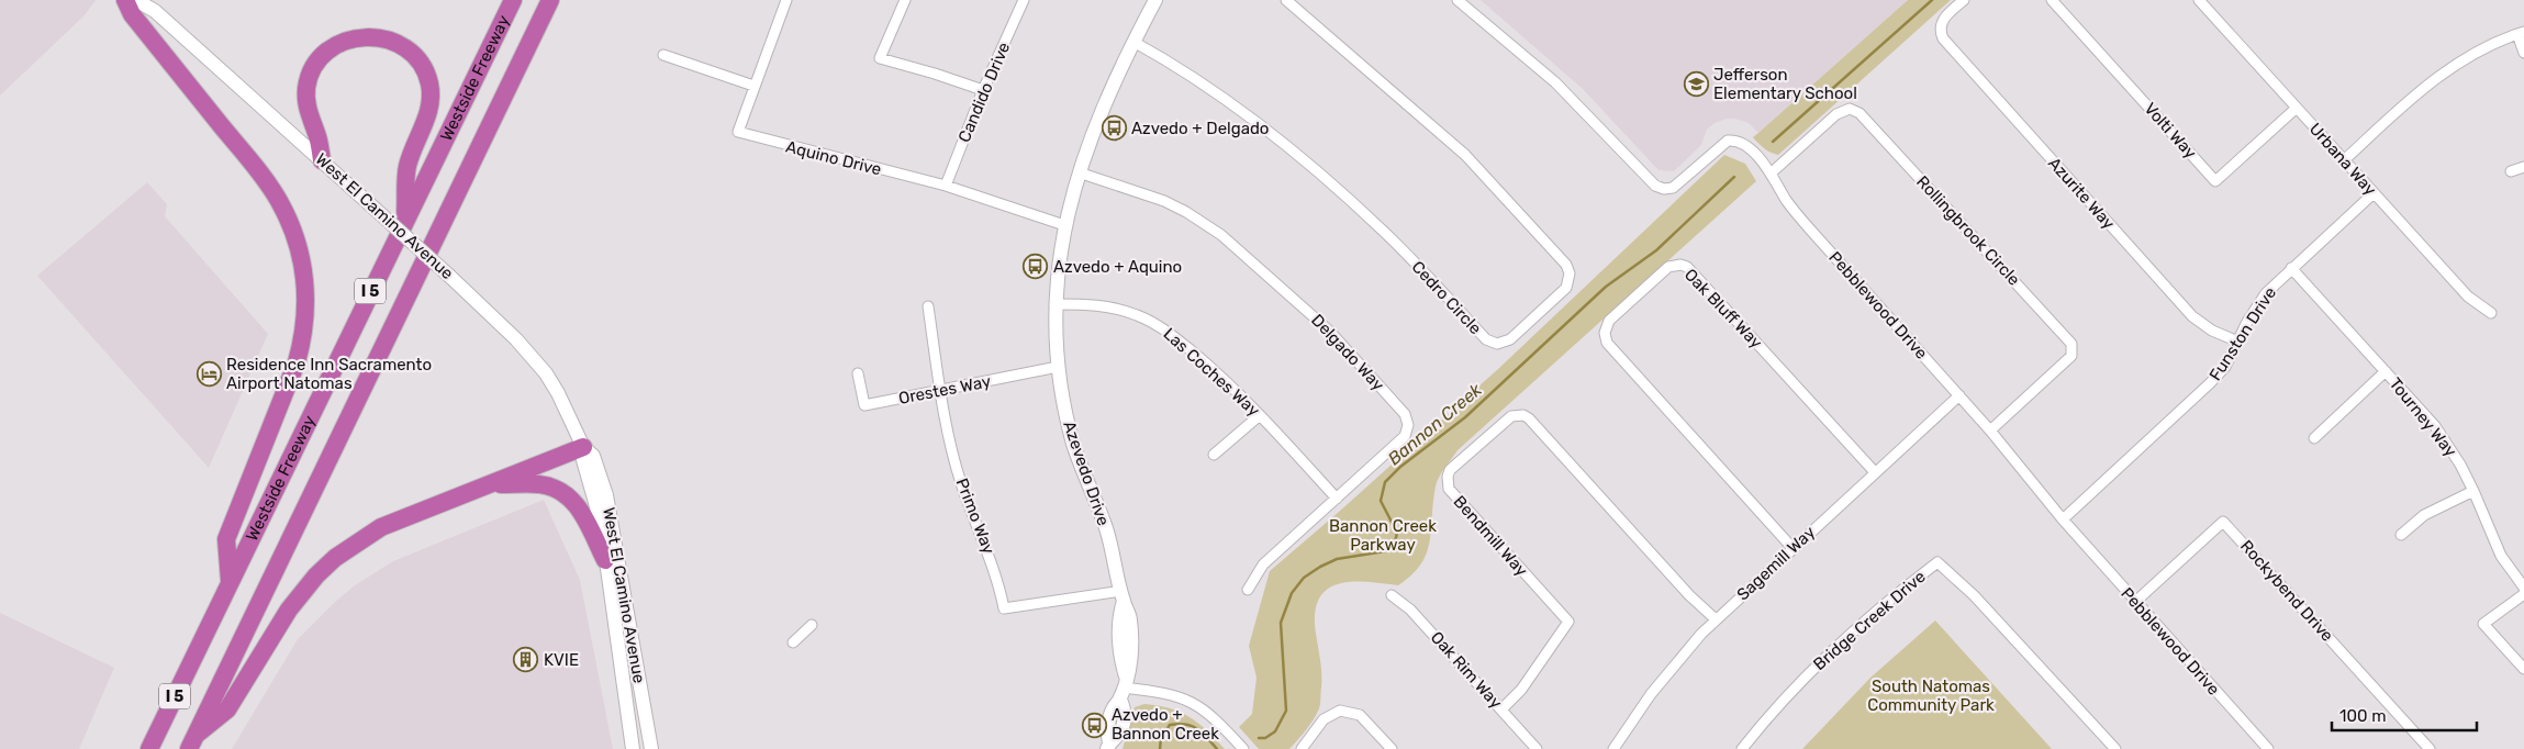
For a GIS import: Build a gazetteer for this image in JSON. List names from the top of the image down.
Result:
{
  "streets": {
    "highway": ["Westside Freeway", "I 5"],
    "main road": ["West El Camino Avenue", "Azevedo Drive"],
    "street": [
      "Candido Drive",
      "Volti Way",
      "Aquino Drive",
      "Urbana Way",
      "Azurite Way",
      "Rollingbrook Circle",
      "Cedro Circle",
      "Pebblewood Drive",
      "Oak Bluff Way",
      "Funston Drive",
      "Delgado Way",
      "Las Coches Way",
      "Orestes Way",
      "Tourney Way",
      "Primo Way",
      "Bendmill Way",
      "Sagemill Way",
      "Rockybend Drive",
      "Bridge Creek Drive",
      "Oak Rim Way"
    ]
  },
  "crossings": [
    ["Candido Drive", "Aquino Drive"],
    ["Volti Way", "Urbana Way"],
    ["Aquino Drive", "Azevedo Drive"],
    ["Urbana Way", "Funston Drive"],
    ["Azurite Way", "Funston Drive"],
    ["Rollingbrook Circle", "Pebblewood Drive"],
    ["Cedro Circle", "Azevedo Drive"],
    ["Pebblewood Drive", "Funston Drive"],
    ["Pebblewood Drive", "Sagemill Way"],
    ["Pebblewood Drive", "Rockybend Drive"],
    ["Oak Bluff Way", "Sagemill Way"],
    ["Funston Drive", "Tourney Way"],
    ["Delgado Way", "Las Coches Way"],
    ["Delgado Way", "Azevedo Drive"],
    ["Las Coches Way", "Azevedo Drive"],
    ["Orestes Way", "Azevedo Drive"],
    ["Orestes Way", "Primo Way"],
    ["Azevedo Drive", "Primo Way"],
    ["Bendmill Way", "Sagemill Way"],
    ["Bendmill Way", "Oak Rim Way"]
  ],
  "water": ["Bannon Creek"],
  "parks": ["Bannon Creek Parkway", "South Natomas Community Park"],
  "places": {
    "school or university": ["Jefferson Elementary School"],
    "bus stop": ["Azvedo + Delgado", "Azvedo + Aquino", "Azvedo + Bannon Creek"],
    "hotel": ["Residence Inn Sacramento Airport Natomas"],
    "building": ["KVIE"]
  },
  "scale_bar": "100 m"
}
